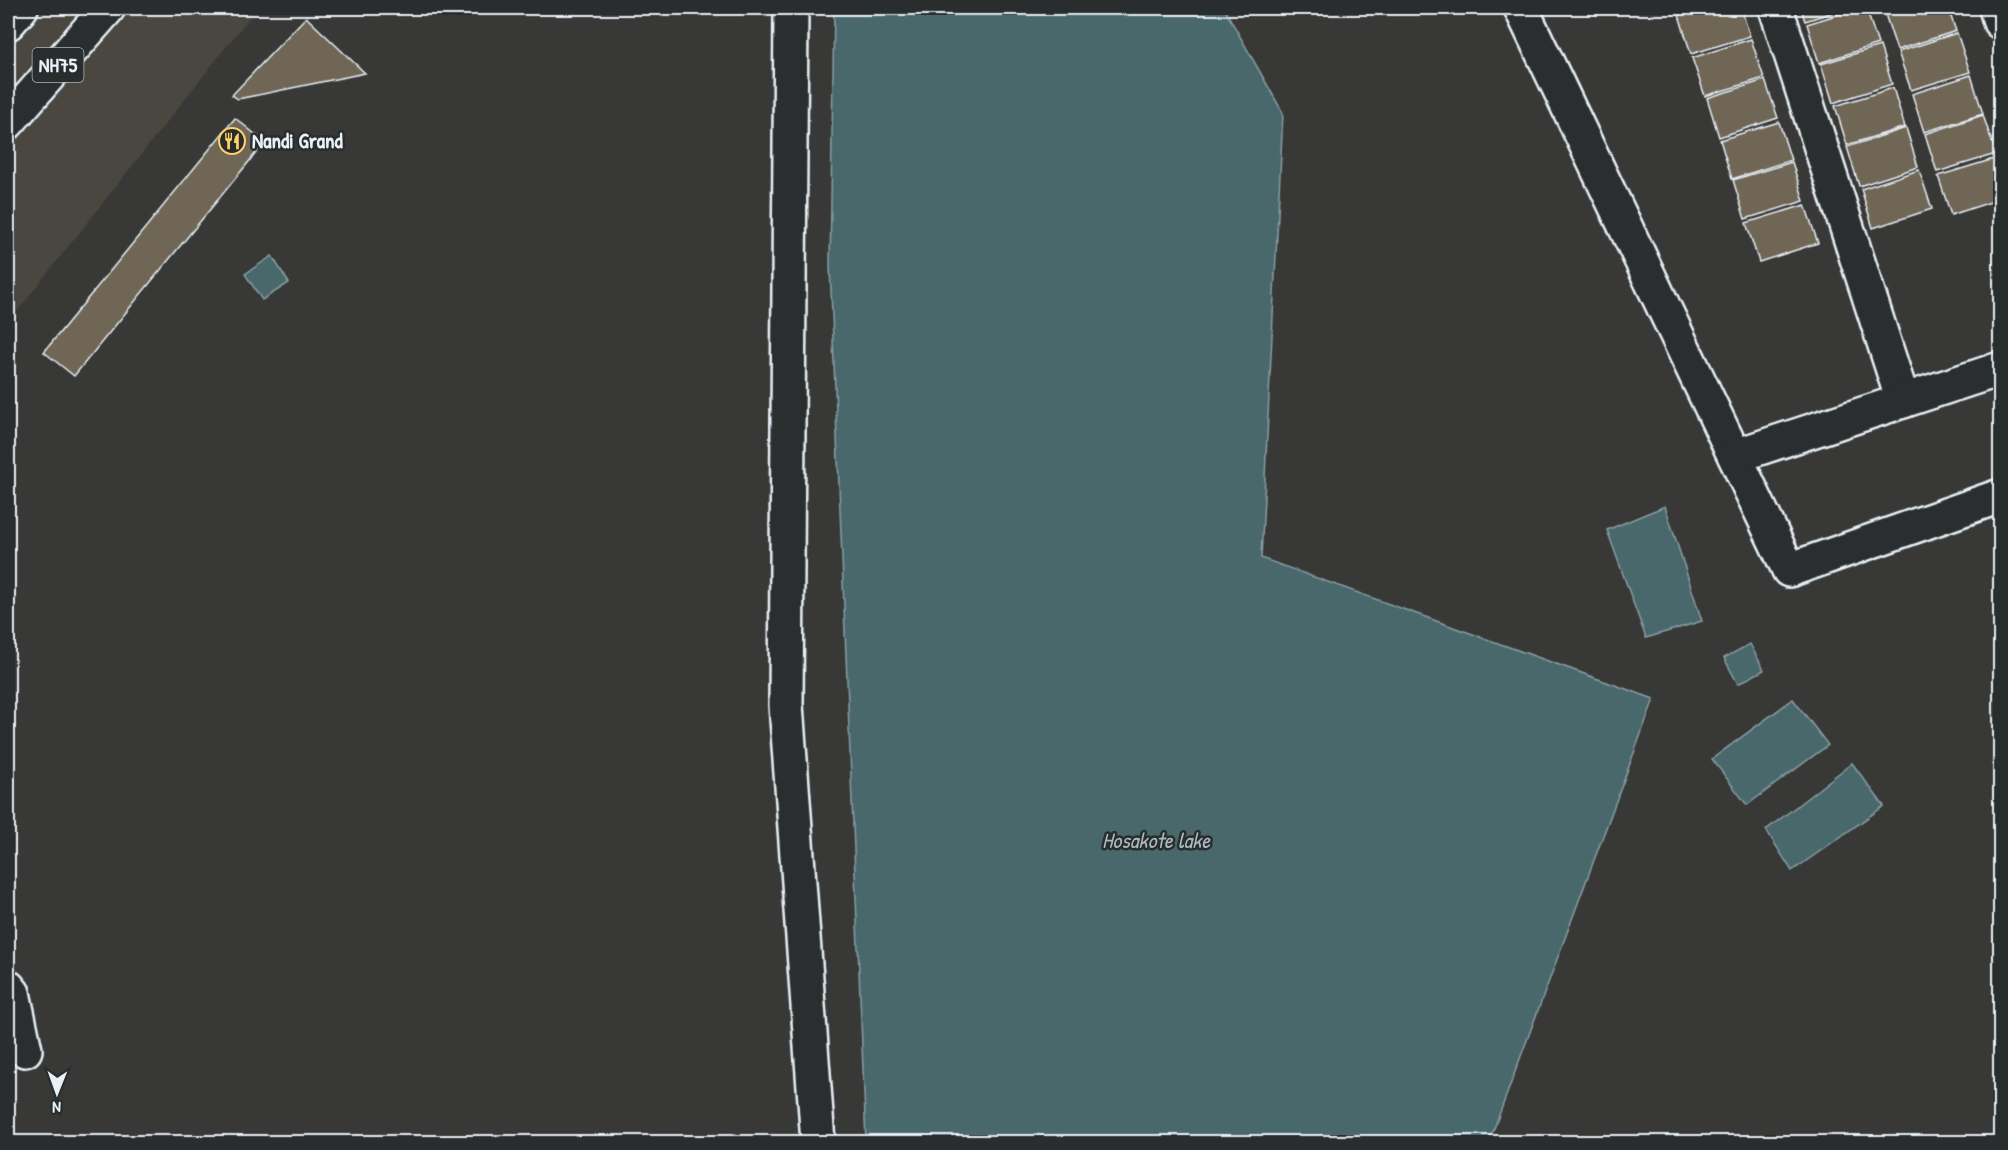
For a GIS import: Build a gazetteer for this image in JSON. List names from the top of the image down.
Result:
{
  "streets": {
    "main road": ["NH75"]
  },
  "water": ["Hosakote lake"],
  "places": {
    "restaurant": ["Nandi Grand"]
  },
  "north": "bottom"
}
